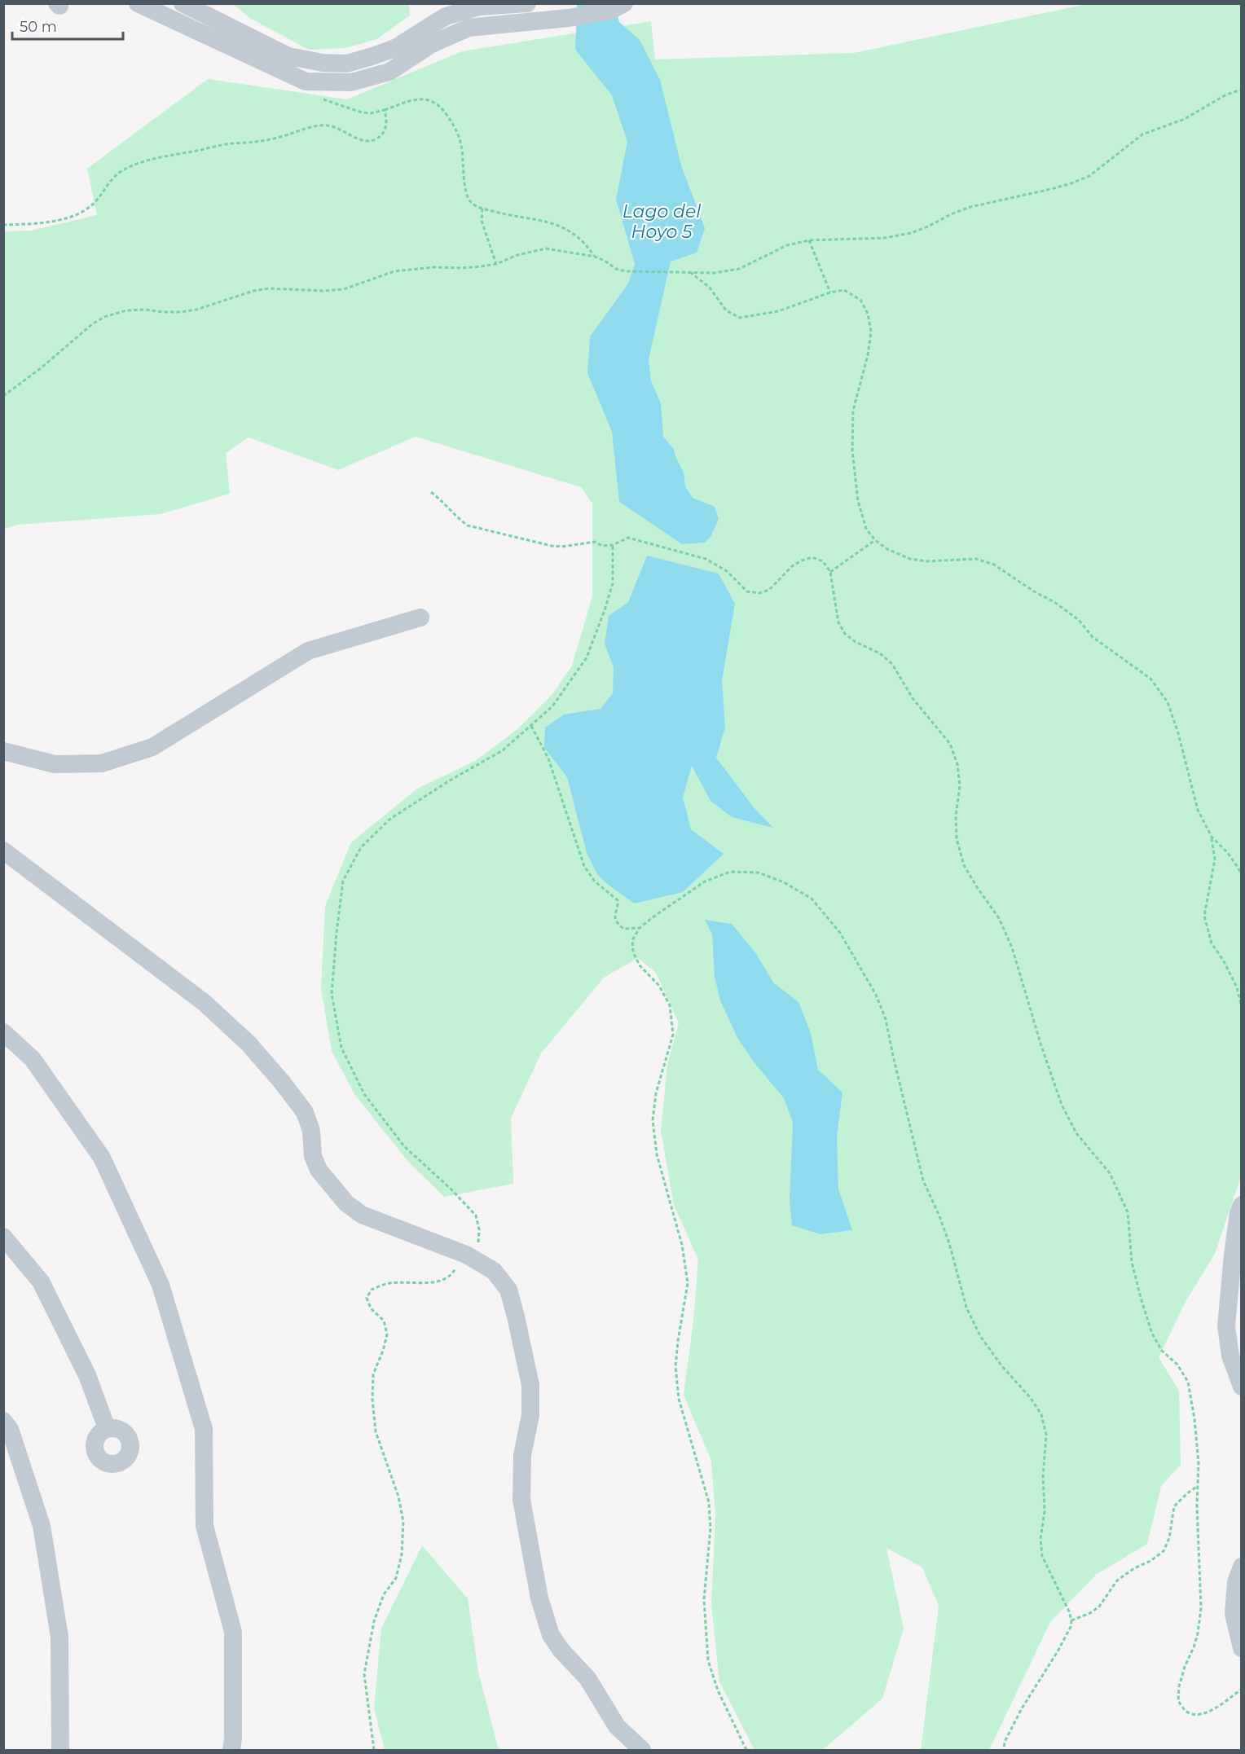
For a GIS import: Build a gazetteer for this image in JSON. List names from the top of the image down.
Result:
{
  "water": ["Lago del Hoyo 5"],
  "scale_bar": "50 m"
}
